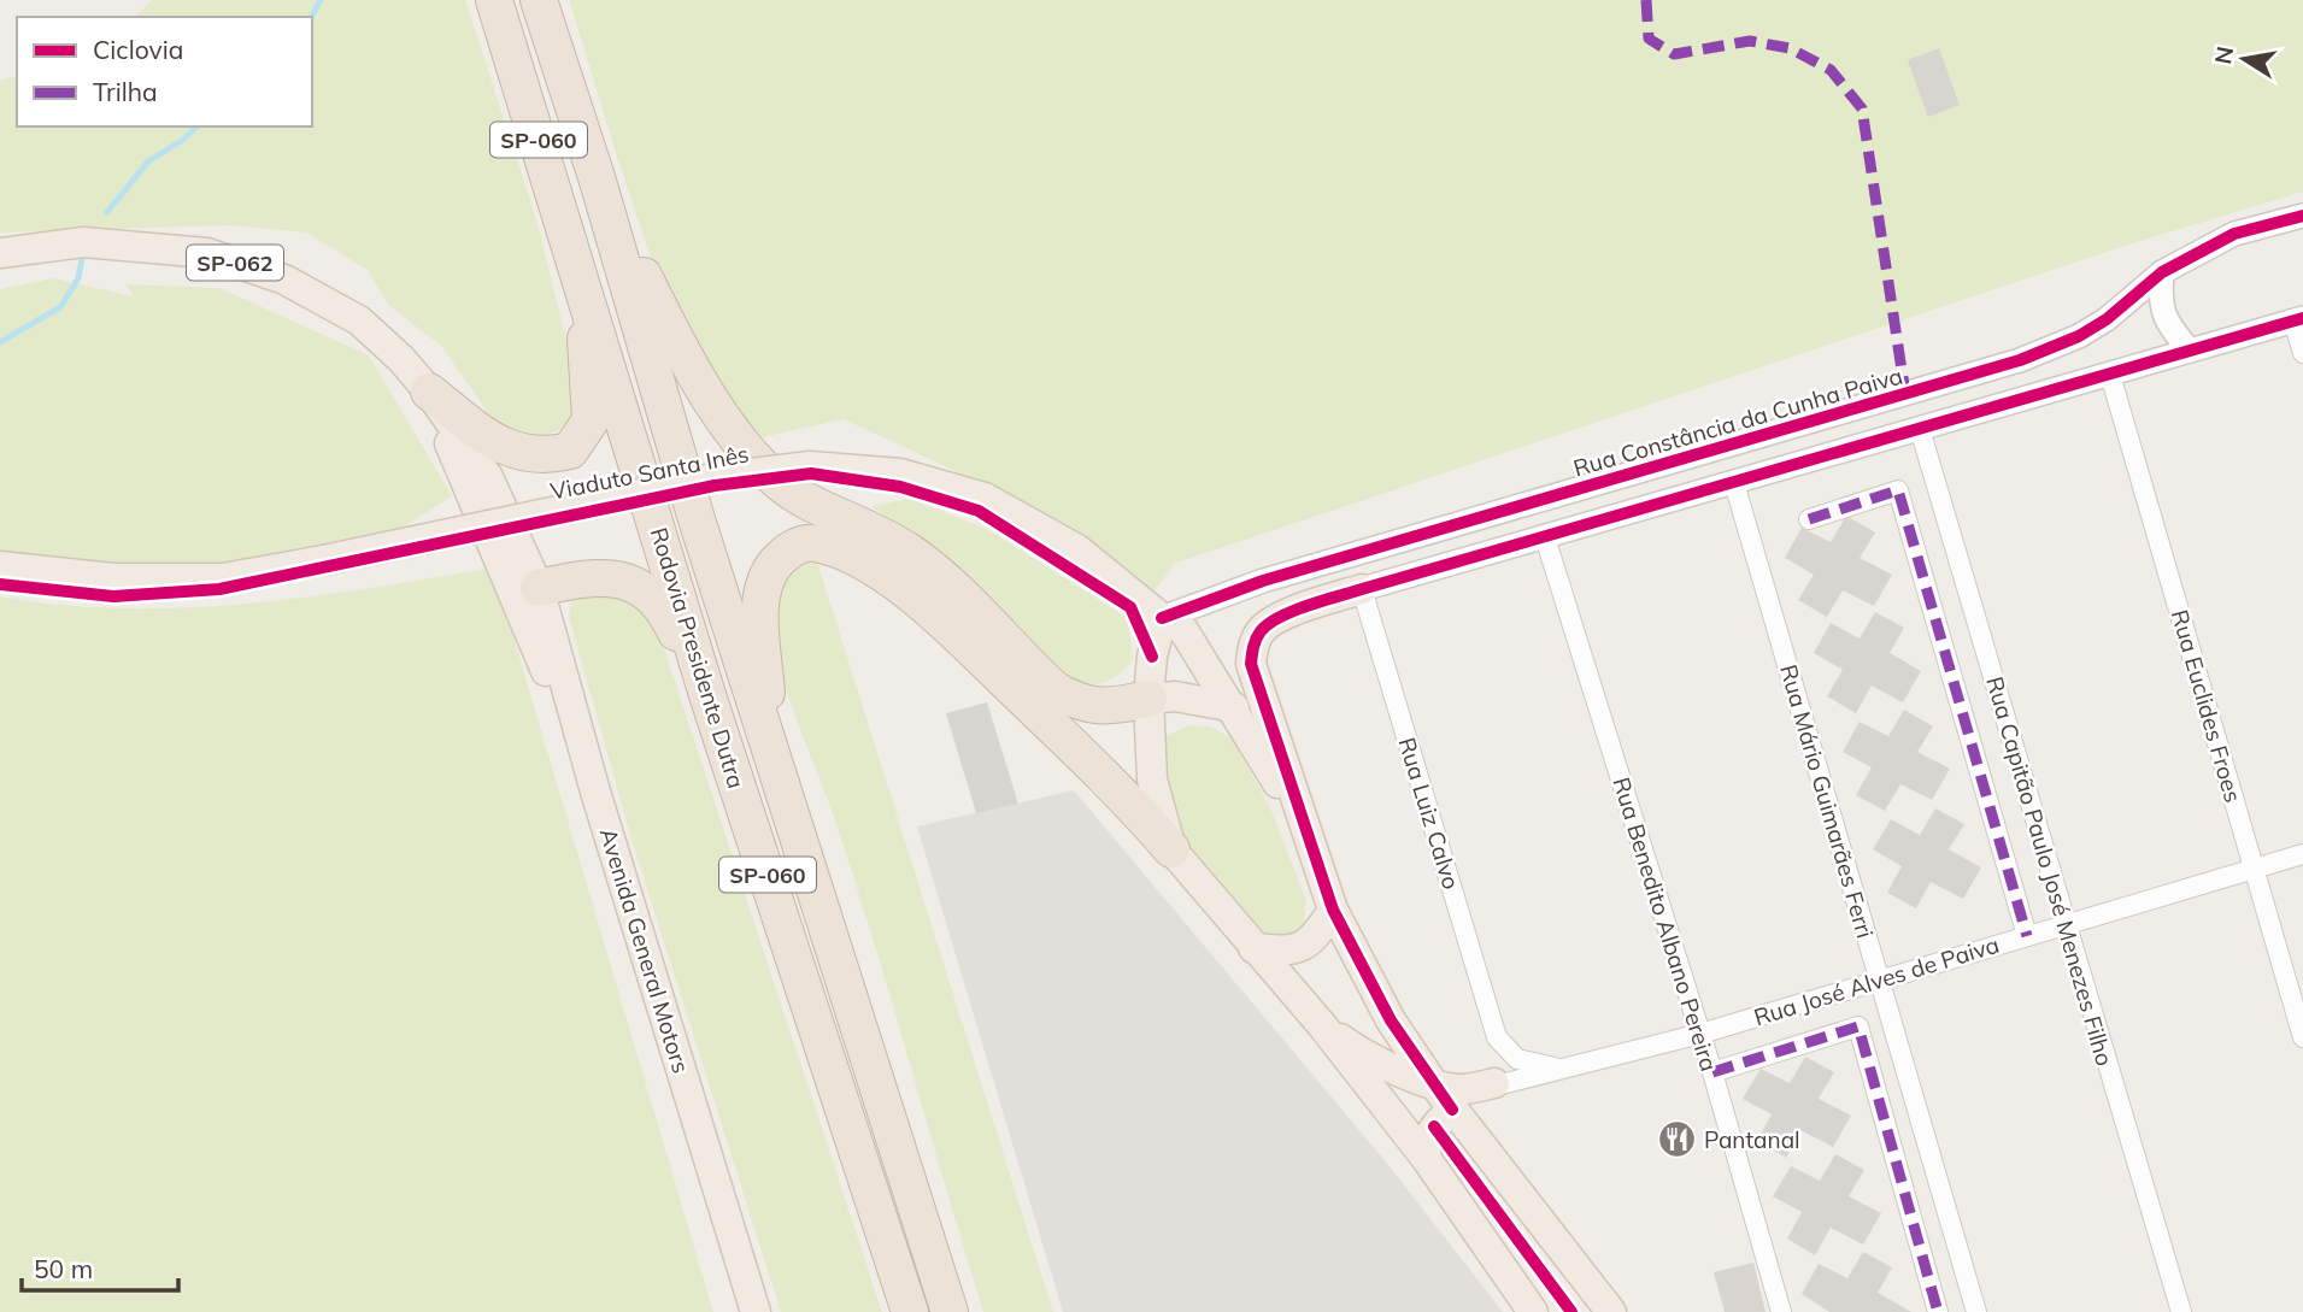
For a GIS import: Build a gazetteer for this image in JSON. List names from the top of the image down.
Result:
{
  "streets": {
    "highway": ["SP-060", "Rodovia Presidente Dutra"],
    "main road": ["SP-062", "Viaduto Santa Inês", "Avenida General Motors"],
    "street": [
      "Rua Constância da Cunha Paiva",
      "Rua Euclides Froes",
      "Rua Mário Guimarães Ferri",
      "Rua Luiz Calvo",
      "Rua Capitão Paulo José Menezes Filho",
      "Rua Benedito Albano Pereira",
      "Rua José Alves de Paiva"
    ]
  },
  "crossings": [
    ["SP-062", "Avenida General Motors"],
    ["Rua Constância da Cunha Paiva", "Viaduto Santa Inês"],
    ["Rua Euclides Froes", "Rua José Alves de Paiva"],
    ["Rua Mário Guimarães Ferri", "Rua José Alves de Paiva"],
    ["Rua Luiz Calvo", "Rua José Alves de Paiva"],
    ["Rua Capitão Paulo José Menezes Filho", "Rua José Alves de Paiva"],
    ["Rua Benedito Albano Pereira", "Rua José Alves de Paiva"]
  ],
  "places": {
    "restaurant": ["Pantanal"]
  },
  "legend": ["Ciclovia", "Trilha"],
  "scale_bar": "50 m",
  "north": "left"
}
